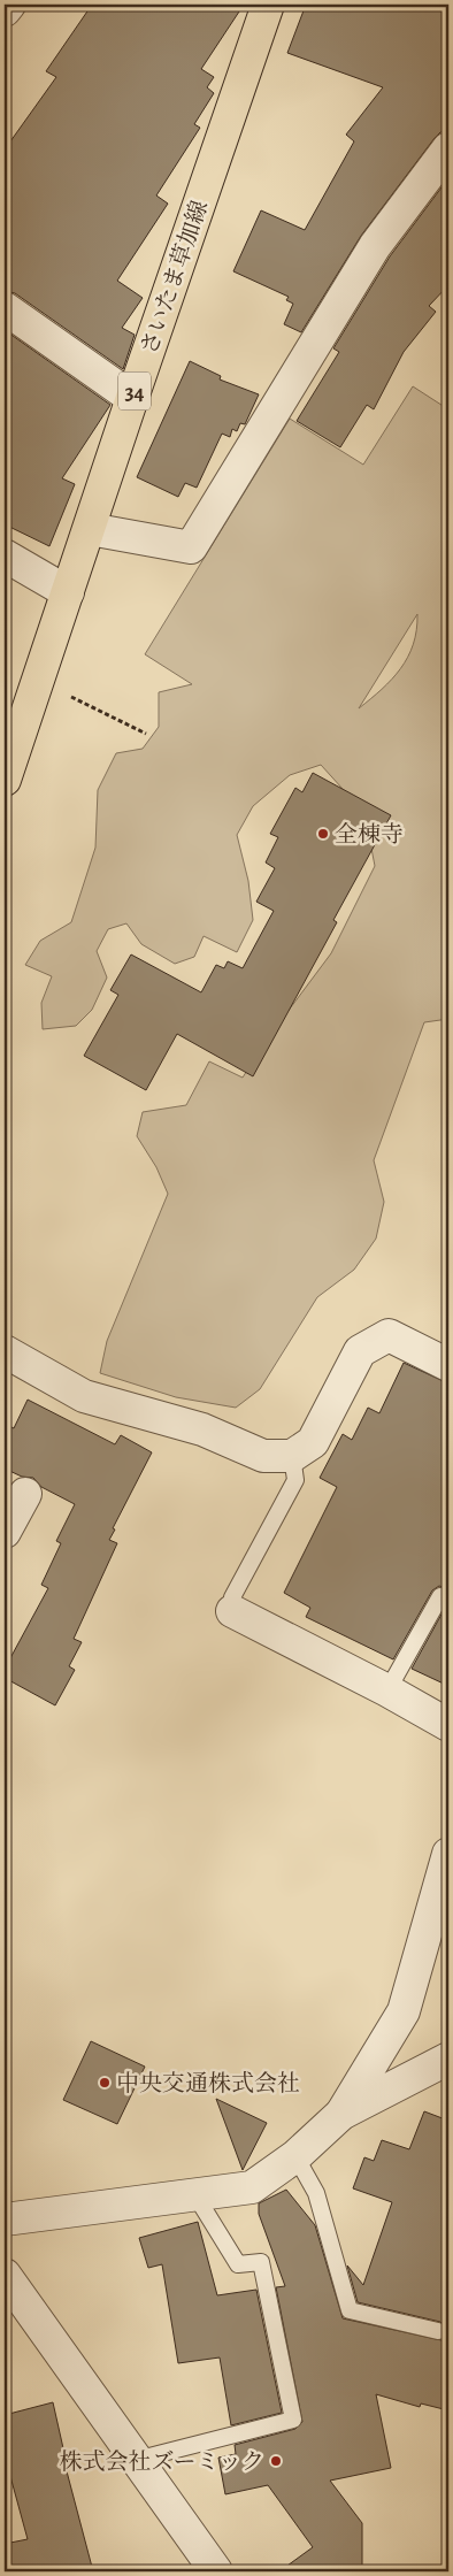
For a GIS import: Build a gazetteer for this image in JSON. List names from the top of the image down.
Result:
{
  "streets": {
    "main road": ["さいたま草加線", "34"]
  },
  "places": ["全棟寺", "中央交通株式会社", "株式会社ズーミック"]
}
